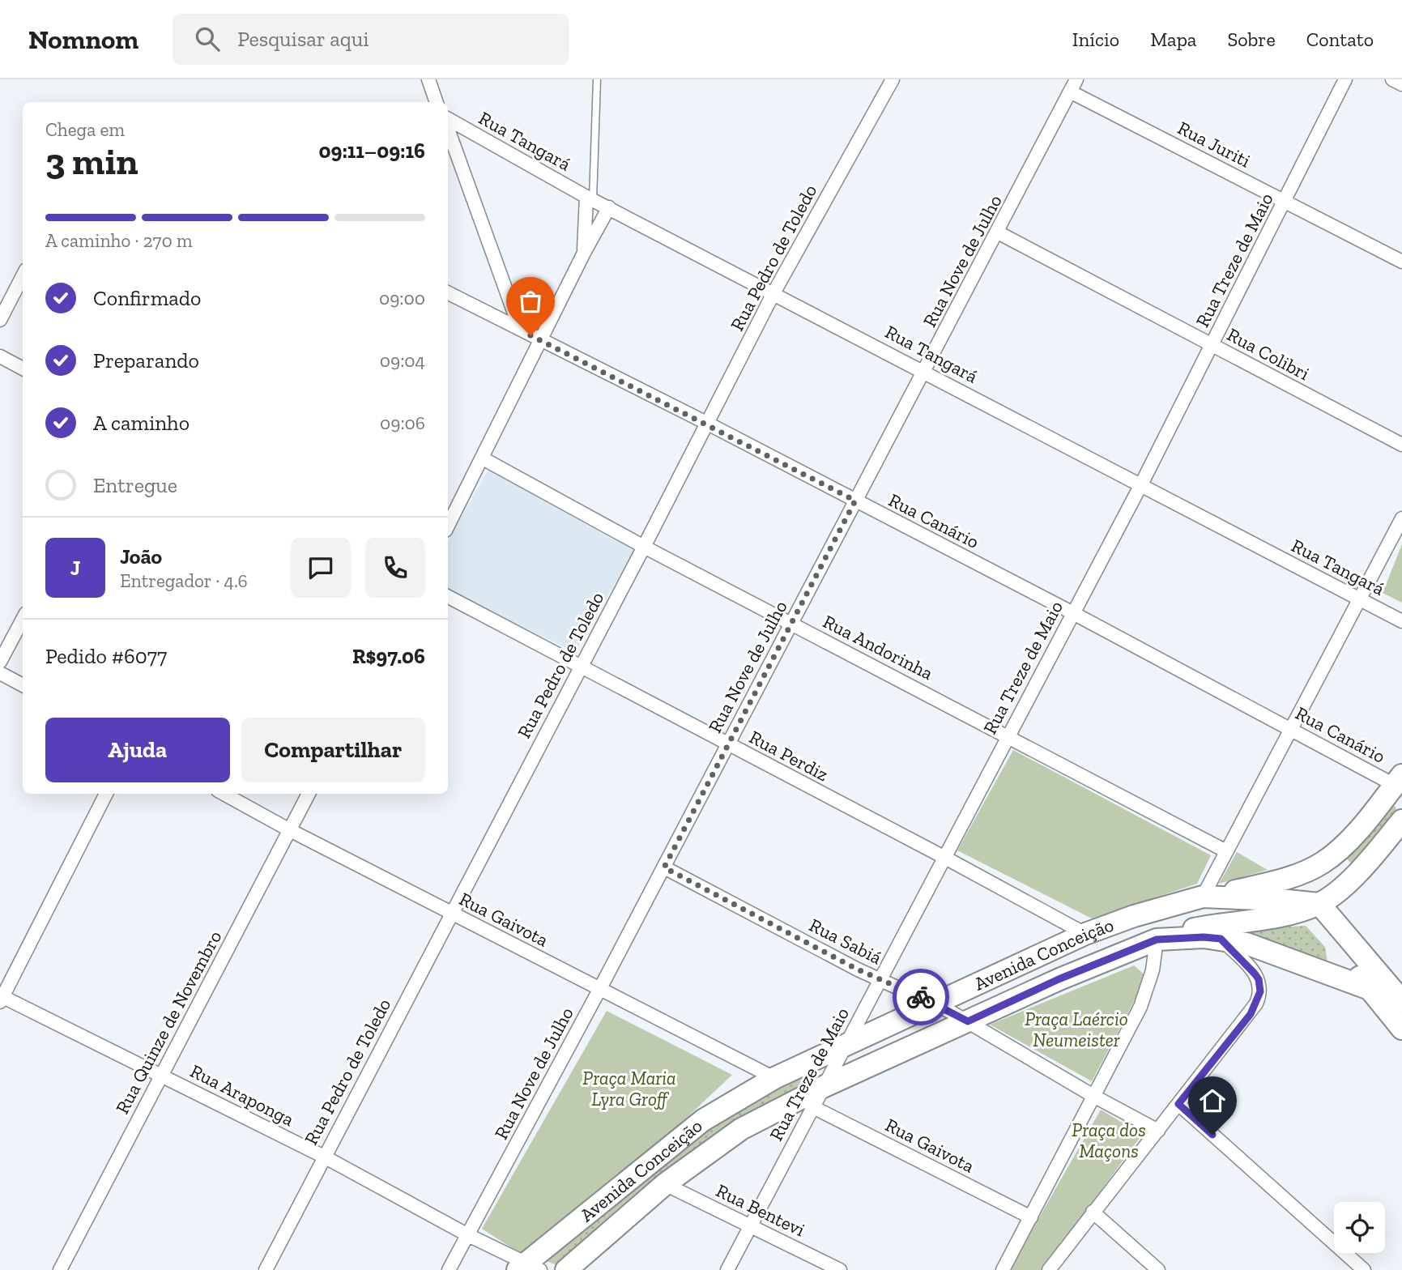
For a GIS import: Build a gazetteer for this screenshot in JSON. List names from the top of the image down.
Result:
{
  "streets": {
    "main road": ["Avenida Conceição"],
    "street": [
      "Rua Tangará",
      "Rua Juriti",
      "Rua Pedro de Toledo",
      "Rua Treze de Maio",
      "Rua Nove de Julho",
      "Rua Colibri",
      "Rua Canário",
      "Rua Andorinha",
      "Rua Perdiz",
      "Rua Gaivota",
      "Rua Sabiá",
      "Rua Quinze de Novembro",
      "Rua Araponga",
      "Rua Bentevi"
    ]
  },
  "crossings": [
    ["Rua Tangará", "Rua Pedro de Toledo"],
    ["Rua Tangará", "Rua Treze de Maio"],
    ["Rua Tangará", "Rua Nove de Julho"],
    ["Rua Juriti", "Rua Treze de Maio"],
    ["Rua Juriti", "Rua Nove de Julho"],
    ["Rua Pedro de Toledo", "Rua Canário"],
    ["Rua Pedro de Toledo", "Rua Andorinha"],
    ["Rua Pedro de Toledo", "Rua Perdiz"],
    ["Rua Pedro de Toledo", "Rua Gaivota"],
    ["Rua Pedro de Toledo", "Rua Araponga"],
    ["Rua Treze de Maio", "Rua Colibri"],
    ["Rua Treze de Maio", "Rua Canário"],
    ["Rua Treze de Maio", "Rua Andorinha"],
    ["Rua Treze de Maio", "Rua Perdiz"],
    ["Rua Treze de Maio", "Rua Gaivota"],
    ["Rua Treze de Maio", "Rua Sabiá"],
    ["Rua Treze de Maio", "Avenida Conceição"],
    ["Rua Treze de Maio", "Rua Bentevi"],
    ["Rua Nove de Julho", "Rua Colibri"],
    ["Rua Nove de Julho", "Rua Canário"],
    ["Rua Nove de Julho", "Rua Andorinha"],
    ["Rua Nove de Julho", "Rua Perdiz"],
    ["Rua Nove de Julho", "Rua Gaivota"],
    ["Rua Nove de Julho", "Rua Sabiá"],
    ["Rua Nove de Julho", "Rua Araponga"],
    ["Rua Perdiz", "Avenida Conceição"],
    ["Rua Gaivota", "Avenida Conceição"],
    ["Rua Gaivota", "Rua Quinze de Novembro"],
    ["Rua Sabiá", "Avenida Conceição"],
    ["Avenida Conceição", "Rua Araponga"],
    ["Avenida Conceição", "Rua Bentevi"],
    ["Rua Quinze de Novembro", "Rua Araponga"]
  ],
  "parks": ["Praça Laércio Neumeister", "Praça Maria Lyra Groff", "Praça dos Maçons"],
  "page": {
    "header": "Nomnom",
    "search": "Pesquisar aqui",
    "nav": [
      "Início",
      "Mapa",
      "Sobre",
      "Contato"
    ],
    "heading": ["3 min", "Chega em", "09:11–09:16"],
    "panel": [
      "João",
      "Entregador · 4.6",
      "Pedido #6077",
      "R$97.06"
    ],
    "bar": "A caminho · 270 m",
    "list": [
      ["Confirmado", "09:00"],
      ["Preparando", "09:04"],
      ["A caminho", "09:06"],
      "Entregue"
    ],
    "round": "J",
    "buttons": ["Ajuda", "Compartilhar"]
  }
}
